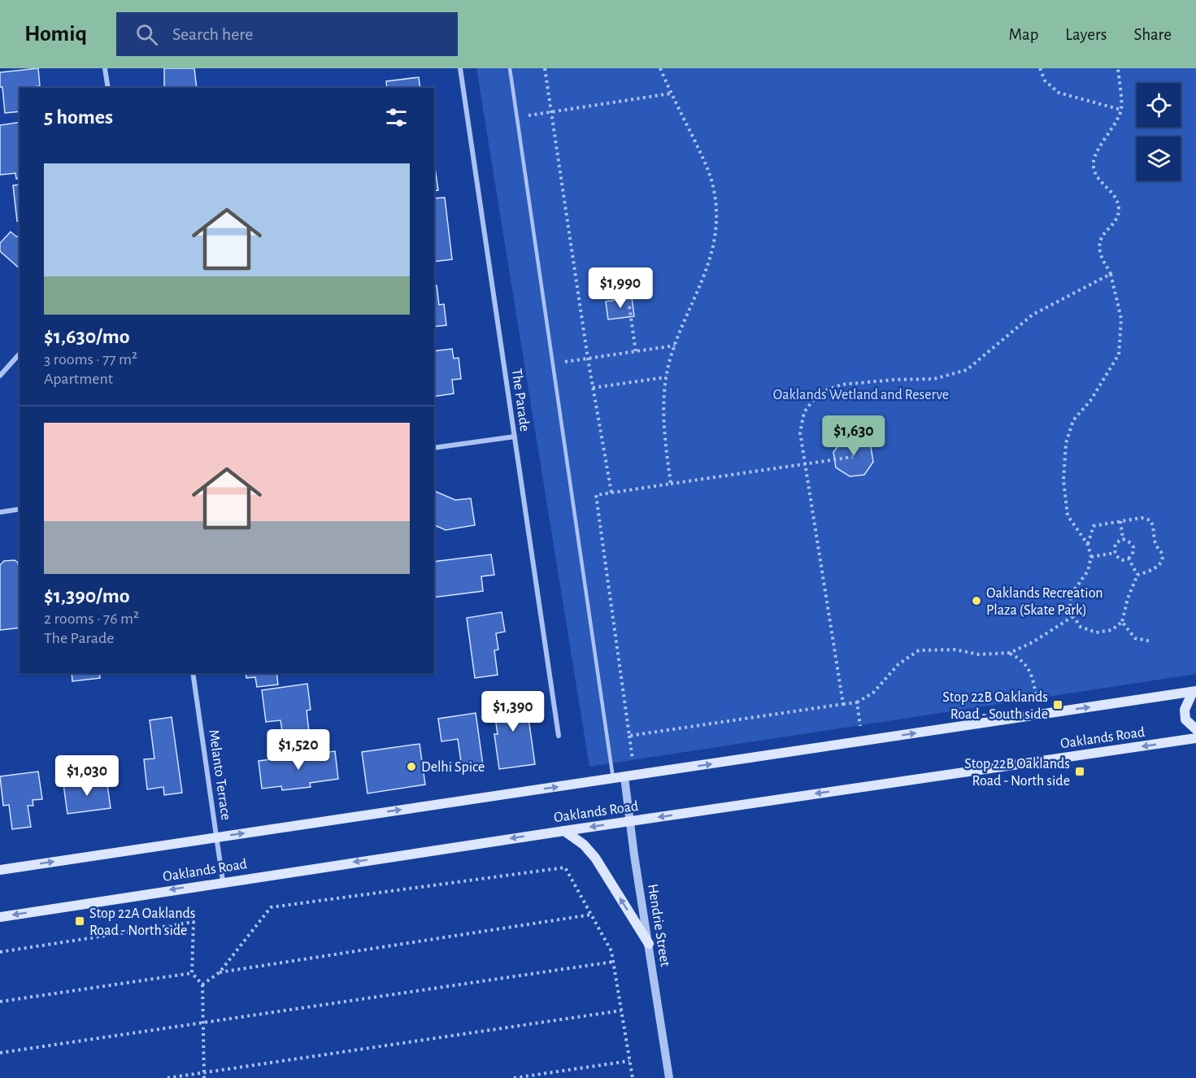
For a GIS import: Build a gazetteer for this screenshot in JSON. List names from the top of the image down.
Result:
{
  "streets": {
    "main road": ["Oaklands Road"],
    "street": ["The Parade", "Melanto Terrace", "Hendrie Street"]
  },
  "crossings": [
    ["Oaklands Road", "Melanto Terrace"],
    ["Oaklands Road", "Hendrie Street"]
  ],
  "parks": ["Oaklands Wetland and Reserve"],
  "places": {
    "other": ["Oaklands Recreation Plaza (Skate Park)", "Delhi Spice"],
    "transit": ["Stop 22B Oaklands Road - South side", "Stop 22B Oaklands Road - North side", "Stop 22A Oaklands Road - North side"]
  },
  "page": {
    "header": "Homiq",
    "search": "Search here",
    "nav": ["Map", "Layers", "Share"],
    "heading": "5 homes",
    "list": [
      {
        "name": "$1,630/mo",
        "note": "3 rooms · 77 m² · Apartment"
      },
      {
        "name": "$1,390/mo",
        "note": "2 rooms · 76 m² · The Parade"
      }
    ],
    "price": [
      "$1,990",
      "$1,630",
      "$1,390",
      "$1,520",
      "$1,030"
    ]
  }
}
